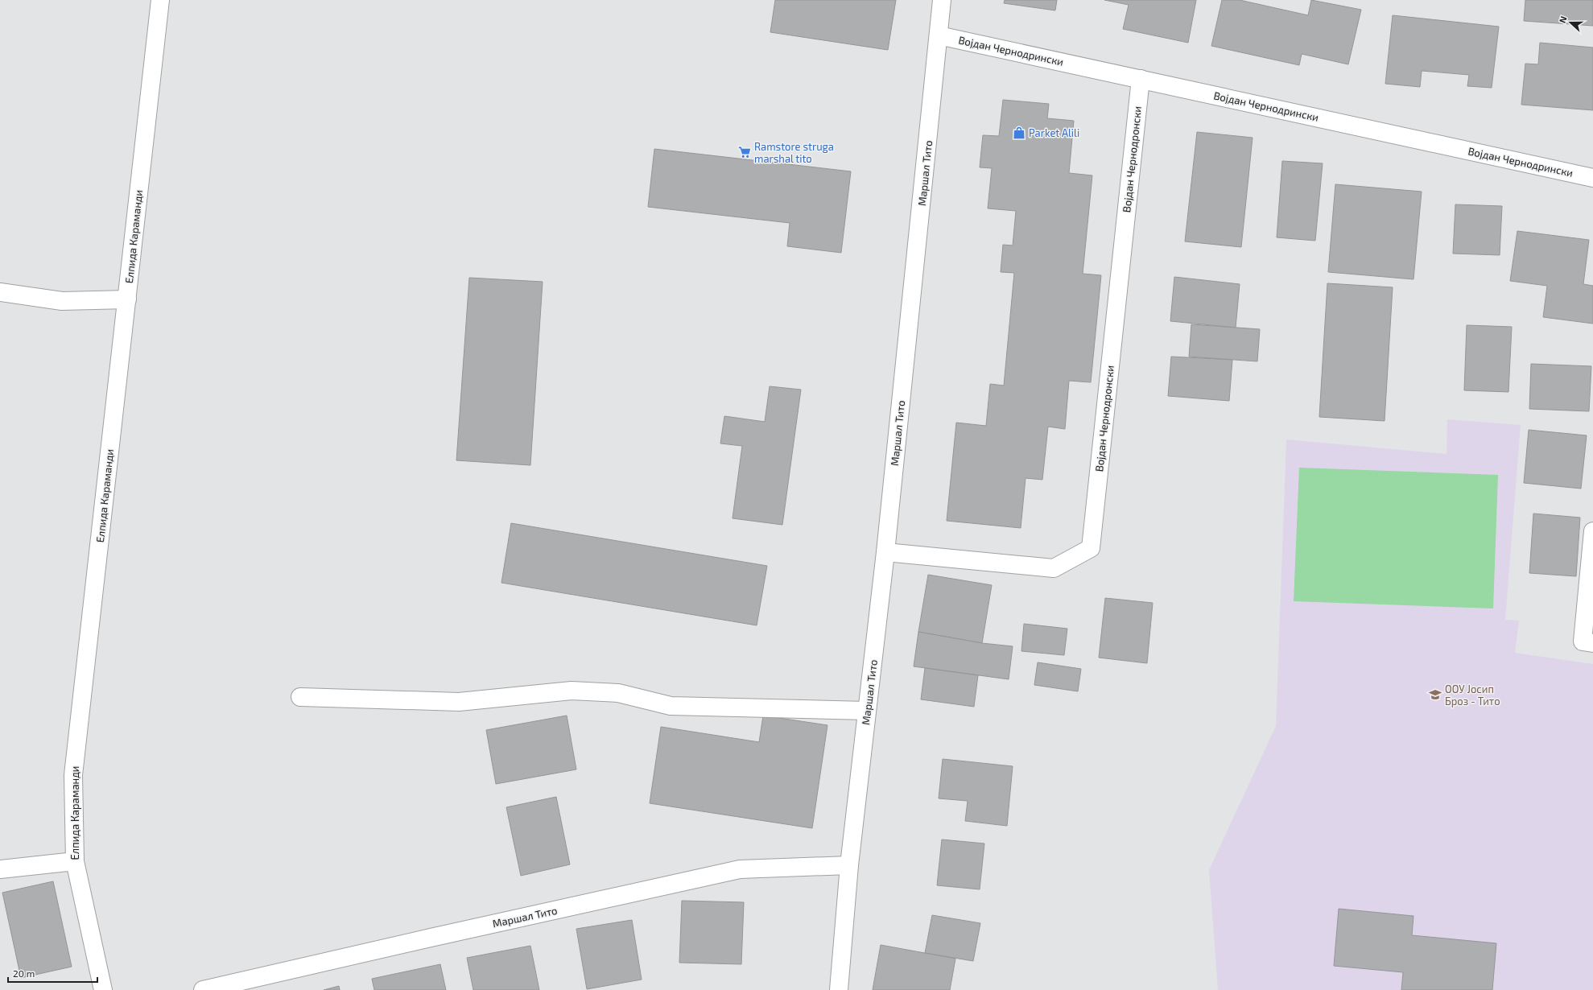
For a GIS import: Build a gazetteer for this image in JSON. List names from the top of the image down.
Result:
{
  "streets": {
    "street": [
      "Војдан Чернодрински",
      "Војдан Чернодронски",
      "Маршал Тито",
      "Елпида Караманди"
    ]
  },
  "crossings": [
    ["Војдан Чернодрински", "Војдан Чернодронски"],
    ["Војдан Чернодрински", "Маршал Тито"],
    ["Војдан Чернодронски", "Маршал Тито"]
  ],
  "places": {
    "shop": ["Parket Alili"],
    "supermarket": ["Ramstore struga marshal tito"],
    "school or university": ["ООУ Јосип Броз - Тито"]
  },
  "scale_bar": "20 m",
  "north": "left"
}
